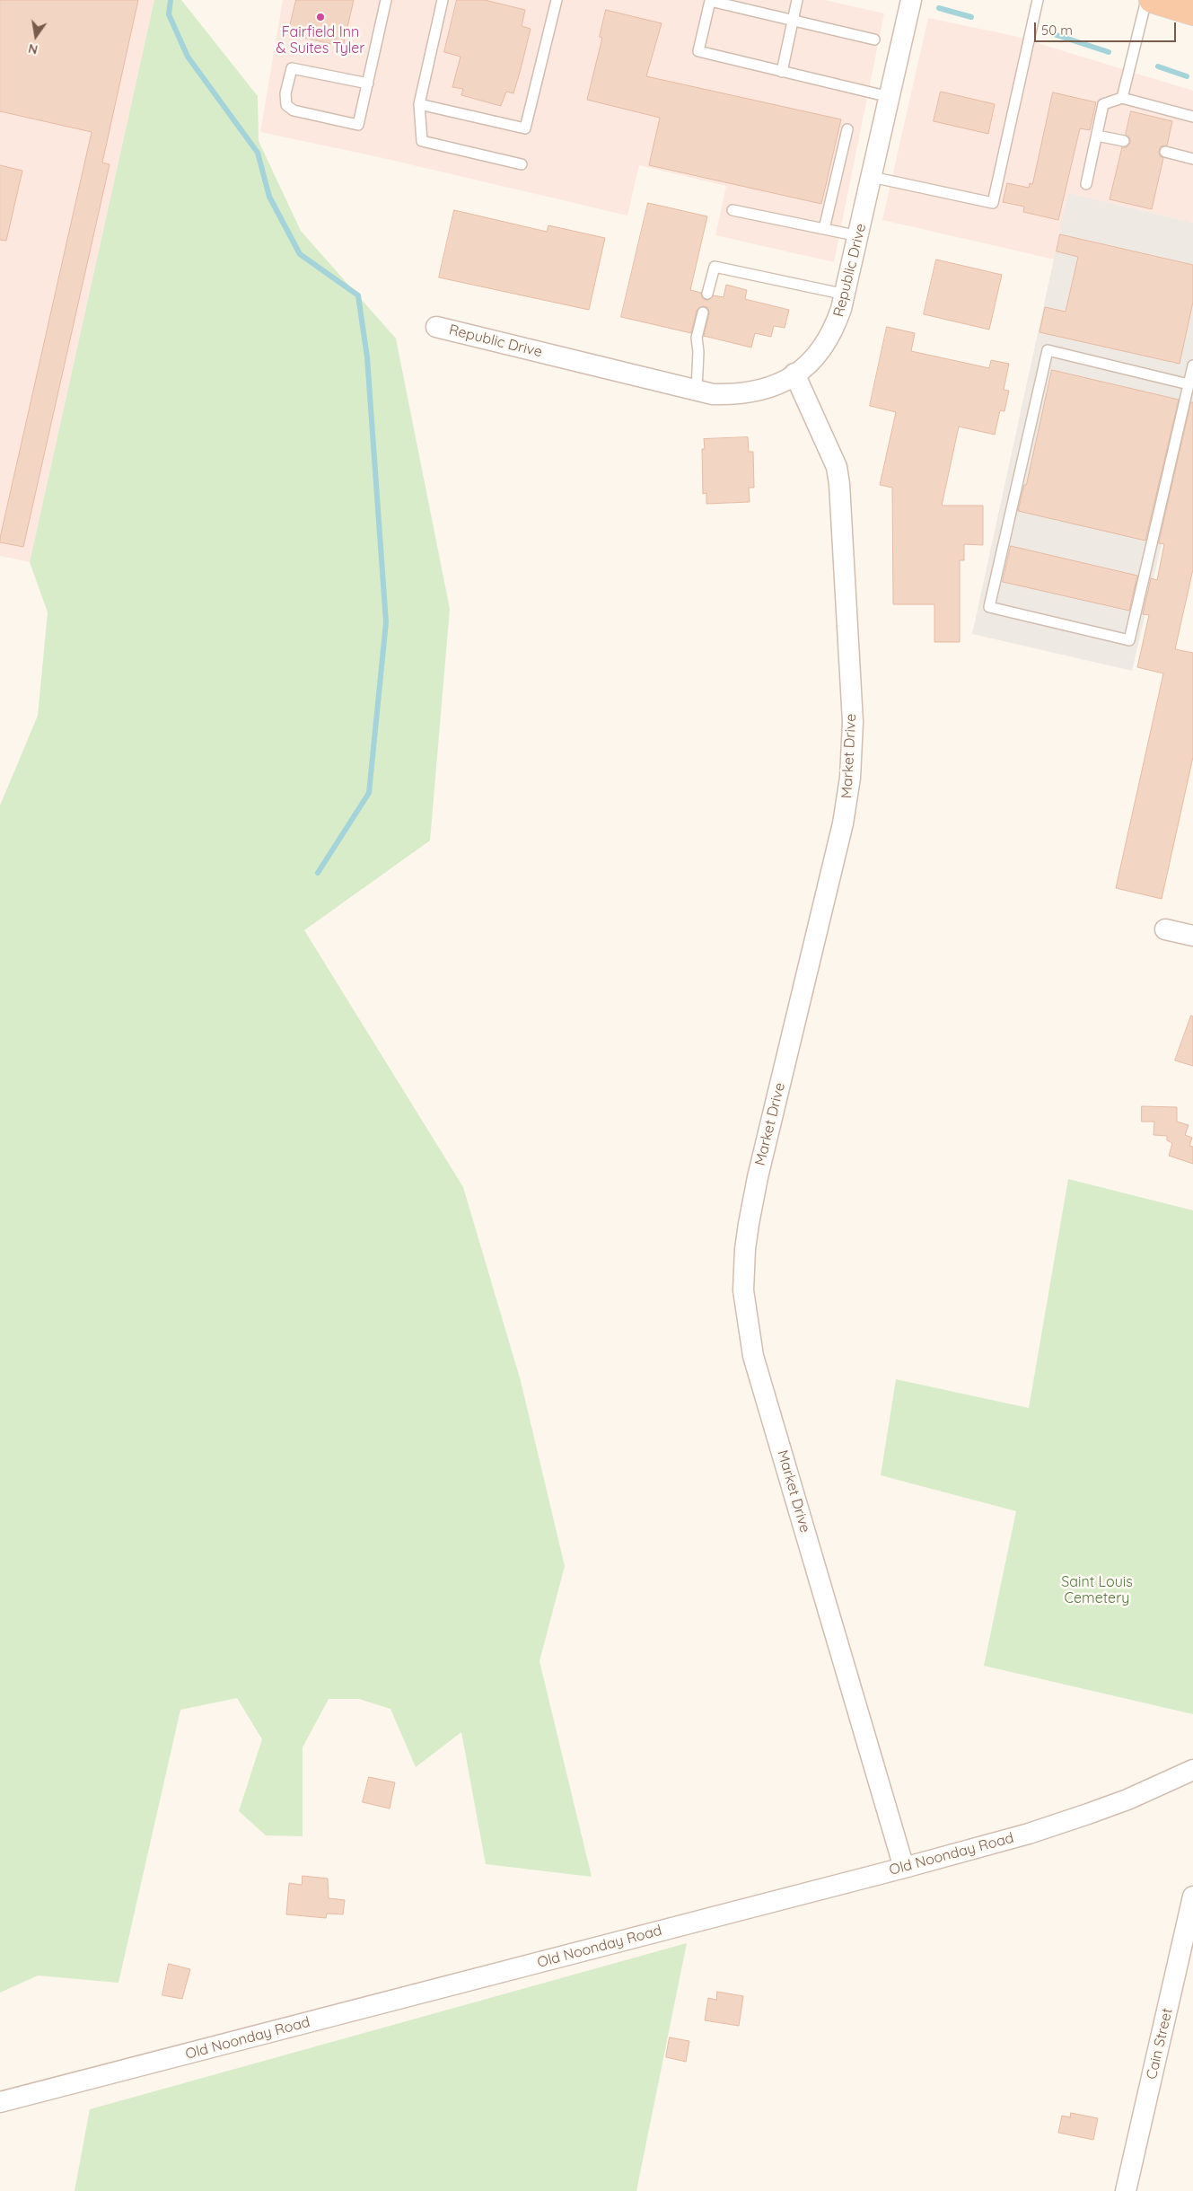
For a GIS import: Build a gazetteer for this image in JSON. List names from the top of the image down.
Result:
{
  "streets": {
    "street": [
      "Republic Drive",
      "Market Drive",
      "Old Noonday Road",
      "Cain Street"
    ]
  },
  "crossings": [
    ["Republic Drive", "Market Drive"],
    ["Market Drive", "Old Noonday Road"]
  ],
  "parks": ["Saint Louis Cemetery"],
  "places": ["Fairfield Inn & Suites Tyler"],
  "scale_bar": "50 m",
  "north": "bottom"
}
